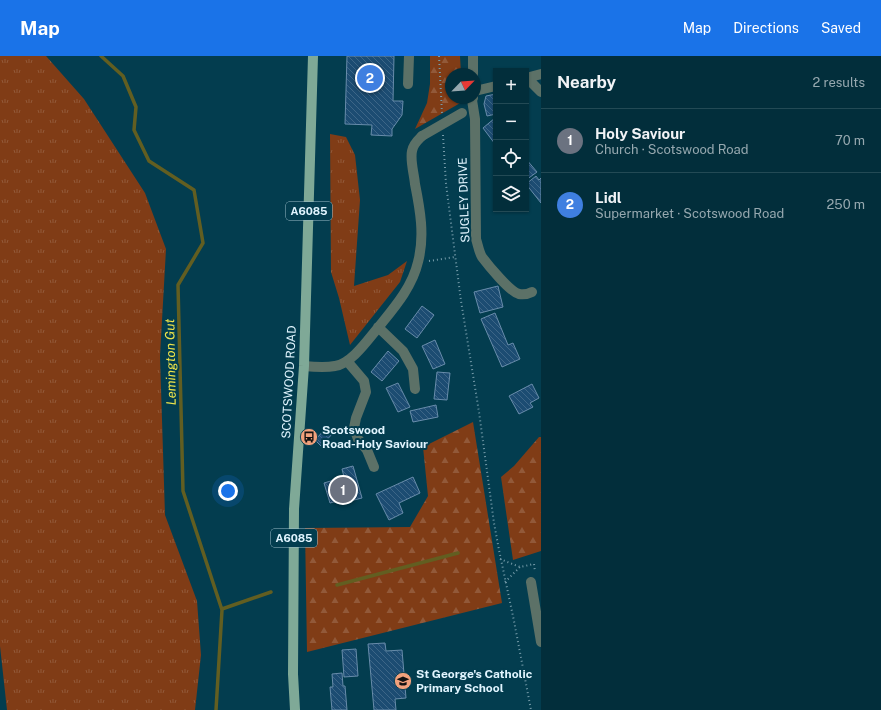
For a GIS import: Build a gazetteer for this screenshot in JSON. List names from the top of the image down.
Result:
{
  "streets": {
    "main road": ["A6085", "SCOTSWOOD ROAD"],
    "street": ["SUGLEY DRIVE"]
  },
  "water": ["Lemington Gut"],
  "places": {
    "bus stop": ["Scotswood Road-Holy Saviour"],
    "school or university": ["St George's Catholic Primary School"]
  },
  "north": "top right",
  "page": {
    "header": "Map",
    "nav": ["Map", "Directions", "Saved"],
    "heading": ["Nearby", "2 results"],
    "pins": ["2", "1"],
    "map_buttons": ["+", "−"],
    "list": [
      {
        "mark": "1",
        "name": "Holy Saviour",
        "note": "Church · Scotswood Road",
        "value": "70 m"
      },
      {
        "mark": "2",
        "name": "Lidl",
        "note": "Supermarket · Scotswood Road",
        "value": "250 m"
      }
    ]
  }
}
